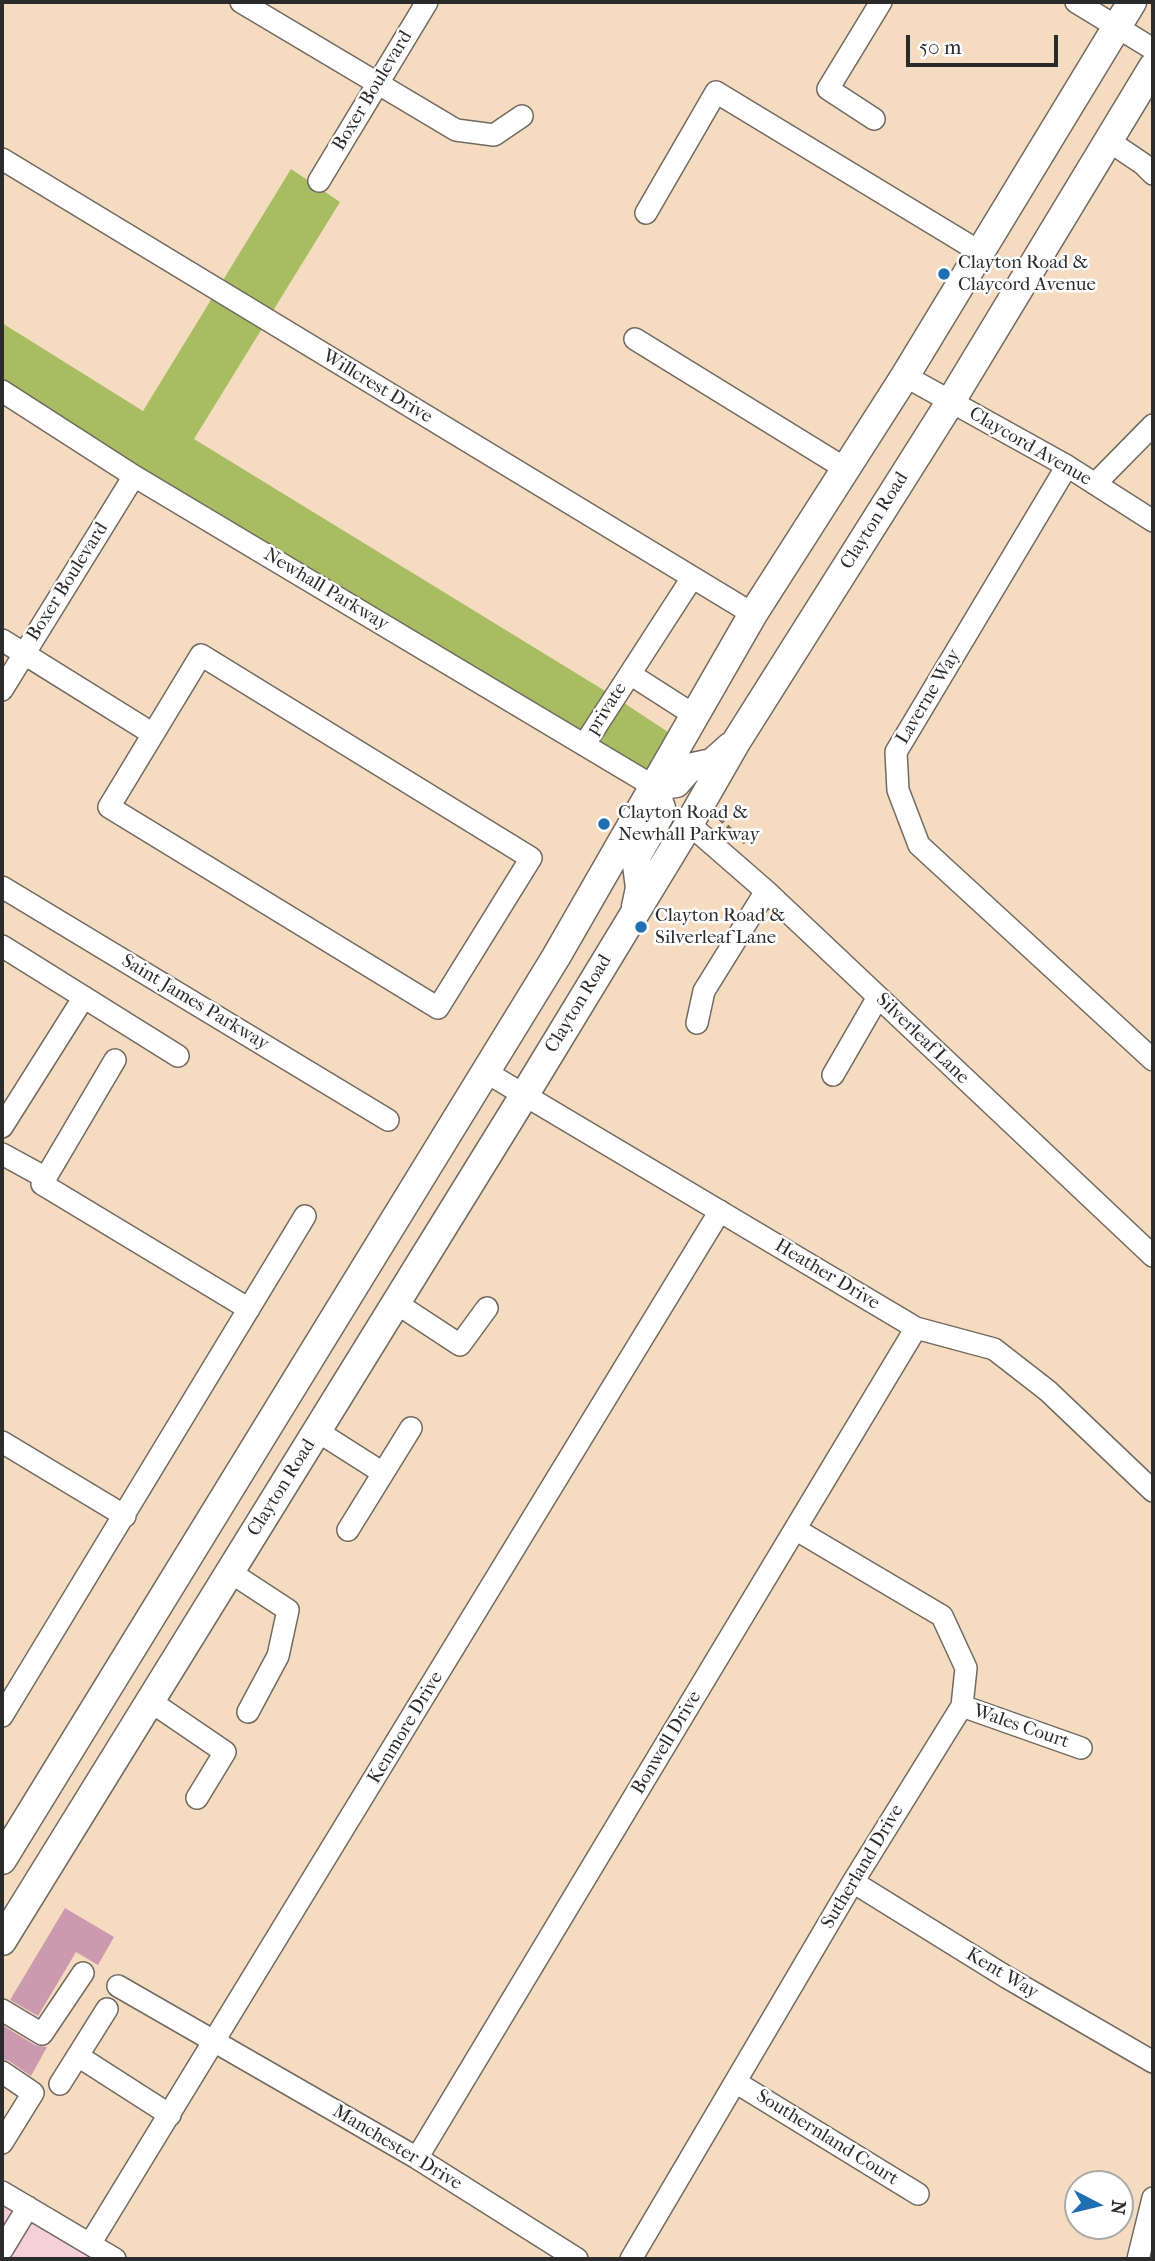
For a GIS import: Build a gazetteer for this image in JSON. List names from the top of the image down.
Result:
{
  "streets": {
    "main road": ["Clayton Road"],
    "street": [
      "Boxer Boulevard",
      "Willcrest Drive",
      "Claycord Avenue",
      "Newhall Parkway",
      "Laverne Way",
      "private",
      "Saint James Parkway",
      "Silverleaf Lane",
      "Heather Drive",
      "Wales Court",
      "Kenmore Drive",
      "Bonwell Drive",
      "Sutherland Drive",
      "Kent Way",
      "Southernland Court",
      "Manchester Drive"
    ]
  },
  "crossings": [
    ["Boxer Boulevard", "Newhall Parkway"],
    ["Willcrest Drive", "private"],
    ["Claycord Avenue", "Clayton Road"],
    ["Claycord Avenue", "Laverne Way"],
    ["Clayton Road", "Silverleaf Lane"],
    ["Clayton Road", "Heather Drive"],
    ["Newhall Parkway", "private"],
    ["Heather Drive", "Kenmore Drive"],
    ["Heather Drive", "Bonwell Drive"],
    ["Wales Court", "Sutherland Drive"],
    ["Kenmore Drive", "Manchester Drive"],
    ["Bonwell Drive", "Sutherland Drive"],
    ["Bonwell Drive", "Manchester Drive"],
    ["Sutherland Drive", "Kent Way"],
    ["Sutherland Drive", "Southernland Court"]
  ],
  "places": ["Clayton Road & Claycord Avenue", "Clayton Road & Newhall Parkway", "Clayton Road & Silverleaf Lane"],
  "scale_bar": "50 m",
  "north": "right"
}
